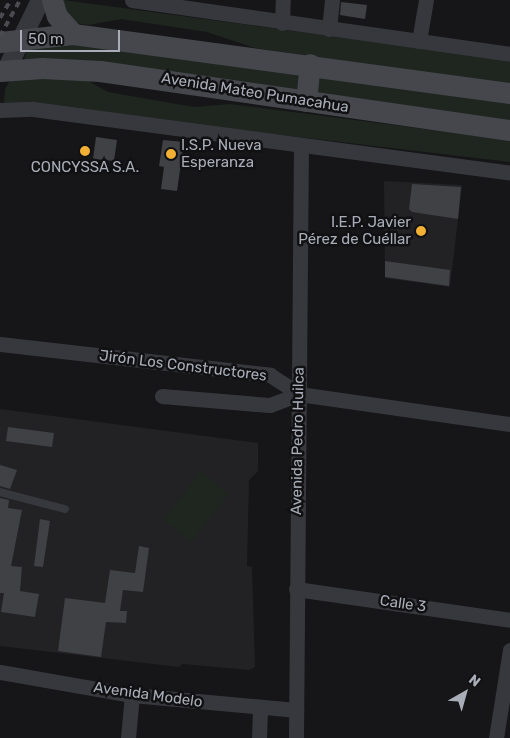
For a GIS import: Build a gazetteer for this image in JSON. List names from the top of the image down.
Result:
{
  "streets": {
    "main road": ["Avenida Mateo Pumacahua"],
    "street": [
      "Jirón Los Constructores",
      "Avenida Pedro Huilca",
      "Calle 3",
      "Avenida Modelo"
    ]
  },
  "crossings": [
    ["Jirón Los Constructores", "Avenida Pedro Huilca"],
    ["Avenida Pedro Huilca", "Calle 3"],
    ["Avenida Pedro Huilca", "Avenida Modelo"]
  ],
  "places": ["CONCYSSA S.A.", "I.S.P. Nueva Esperanza", "I.E.P. Javier Pérez de Cuéllar"],
  "scale_bar": "50 m",
  "north": "top right"
}
